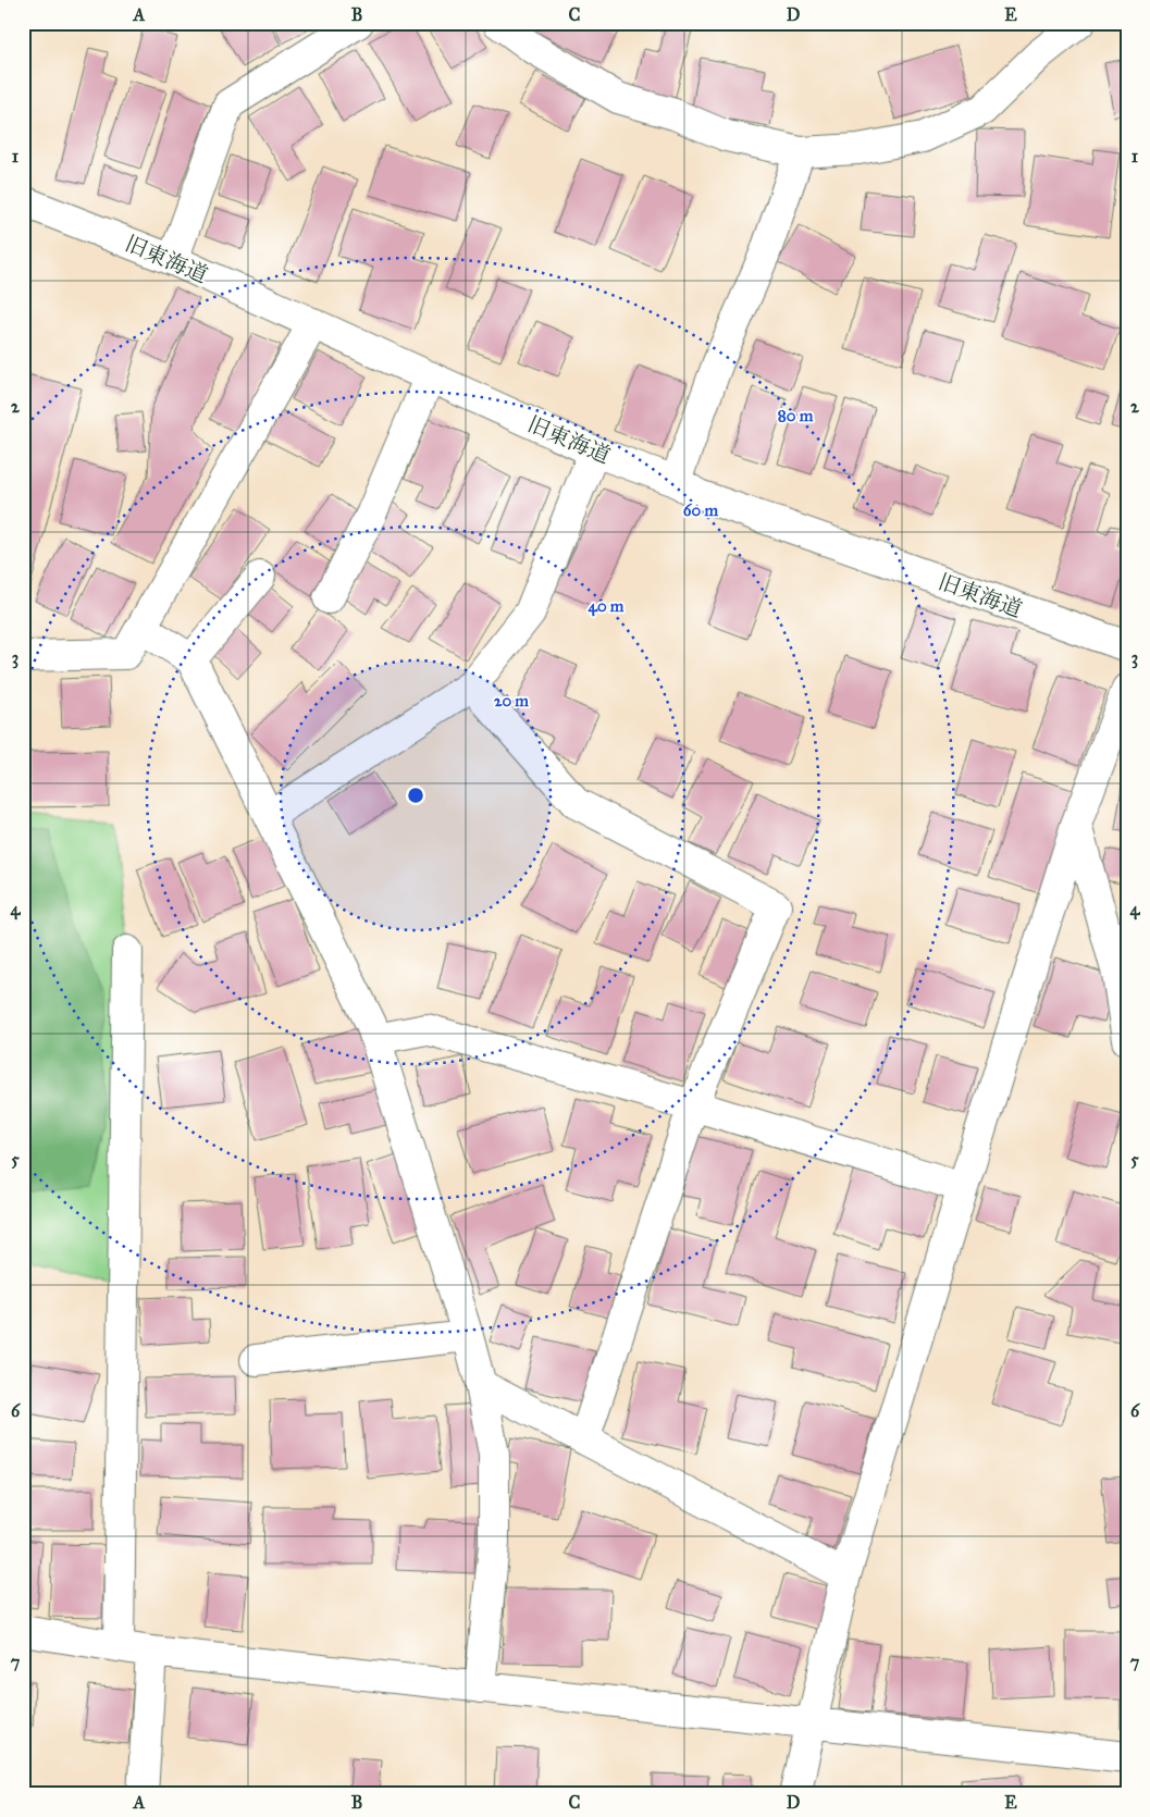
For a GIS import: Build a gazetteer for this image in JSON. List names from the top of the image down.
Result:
{
  "streets": {
    "street": ["旧東海道"]
  },
  "grid": {
    "columns": [
      "A",
      "B",
      "C",
      "D",
      "E"
    ],
    "rows": [
      "1",
      "2",
      "3",
      "4",
      "5",
      "6",
      "7"
    ]
  },
  "rings": [
    "80 m",
    "60 m",
    "40 m",
    "20 m"
  ]
}
